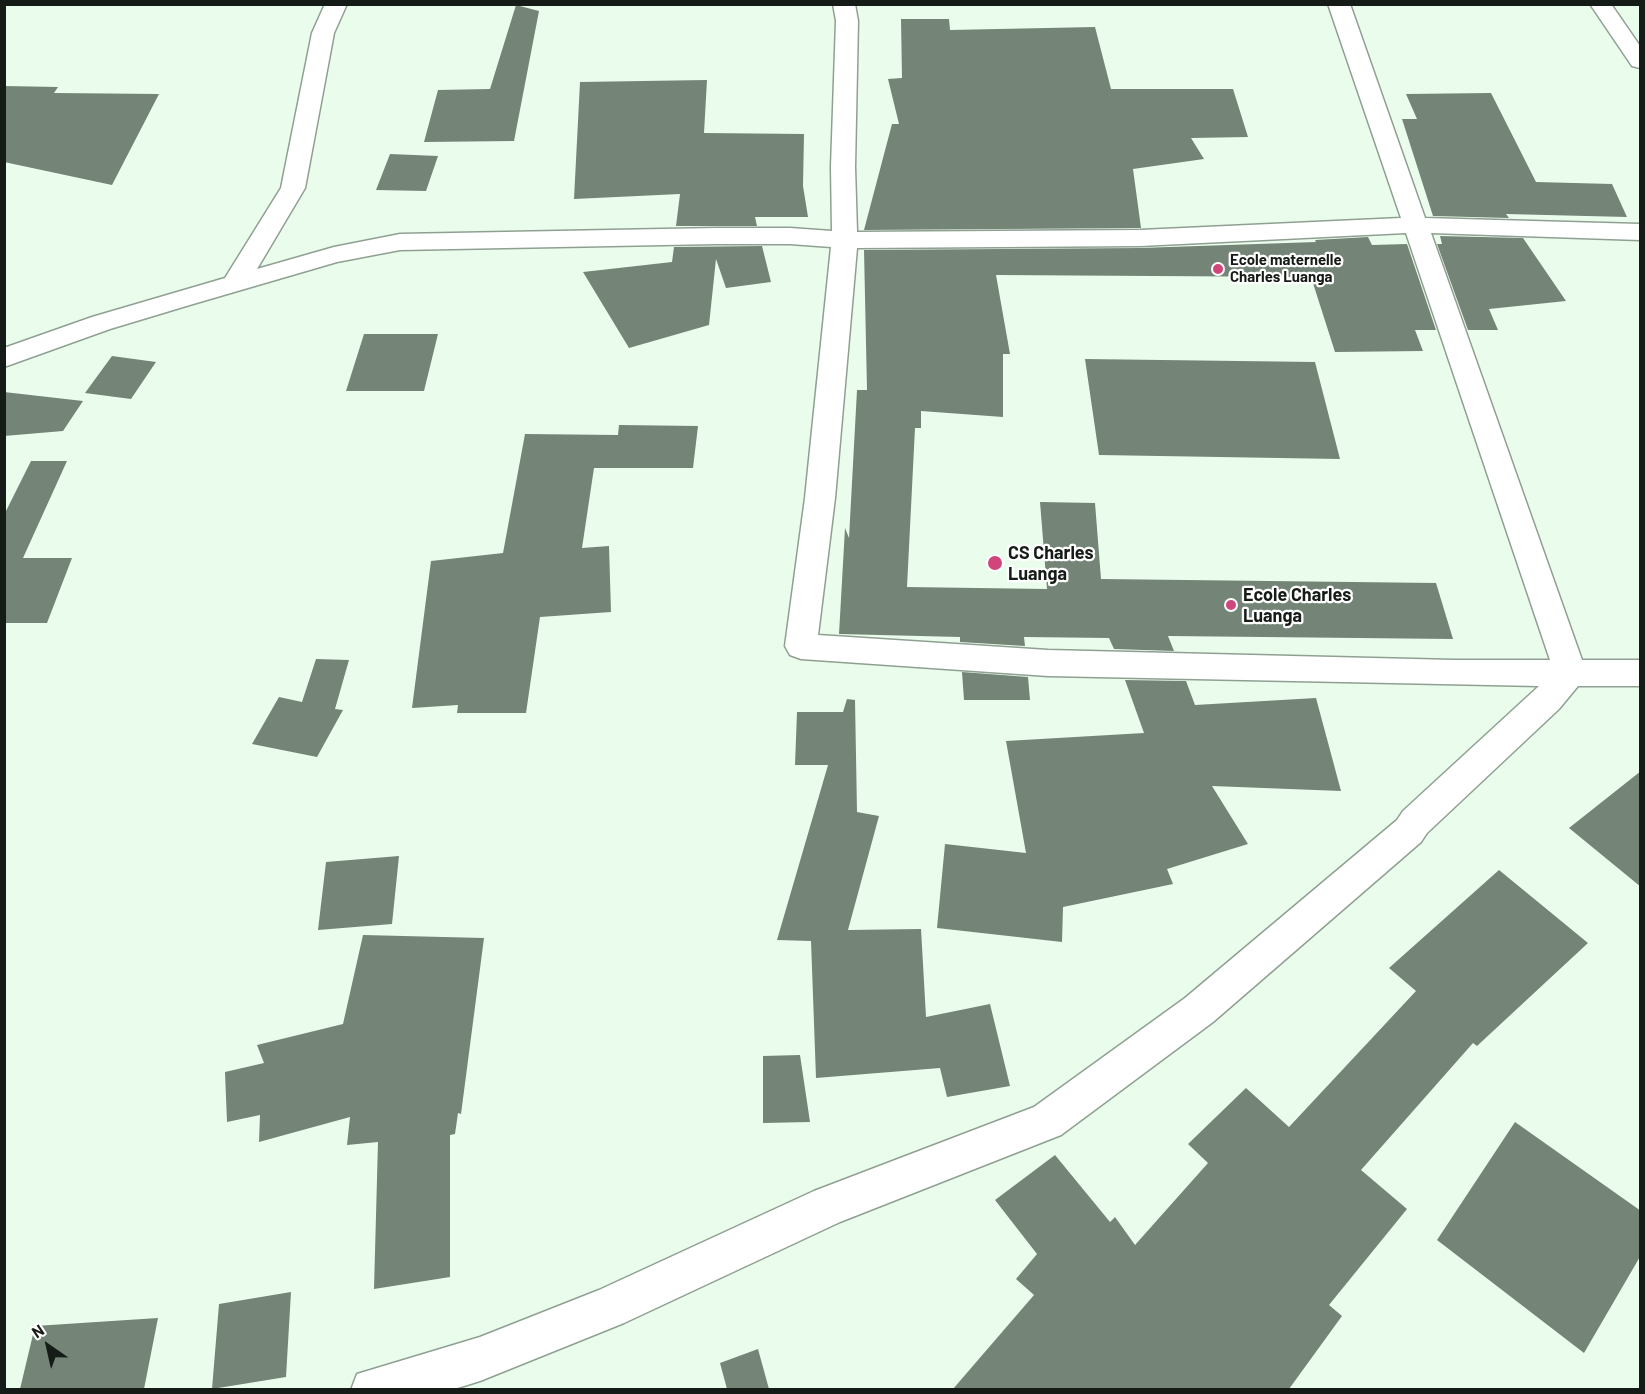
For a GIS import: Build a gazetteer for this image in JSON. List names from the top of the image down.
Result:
{
  "places": ["Ecole maternelle Charles Luanga", "CS Charles Luanga", "Ecole Charles Luanga"],
  "north": "top left"
}
